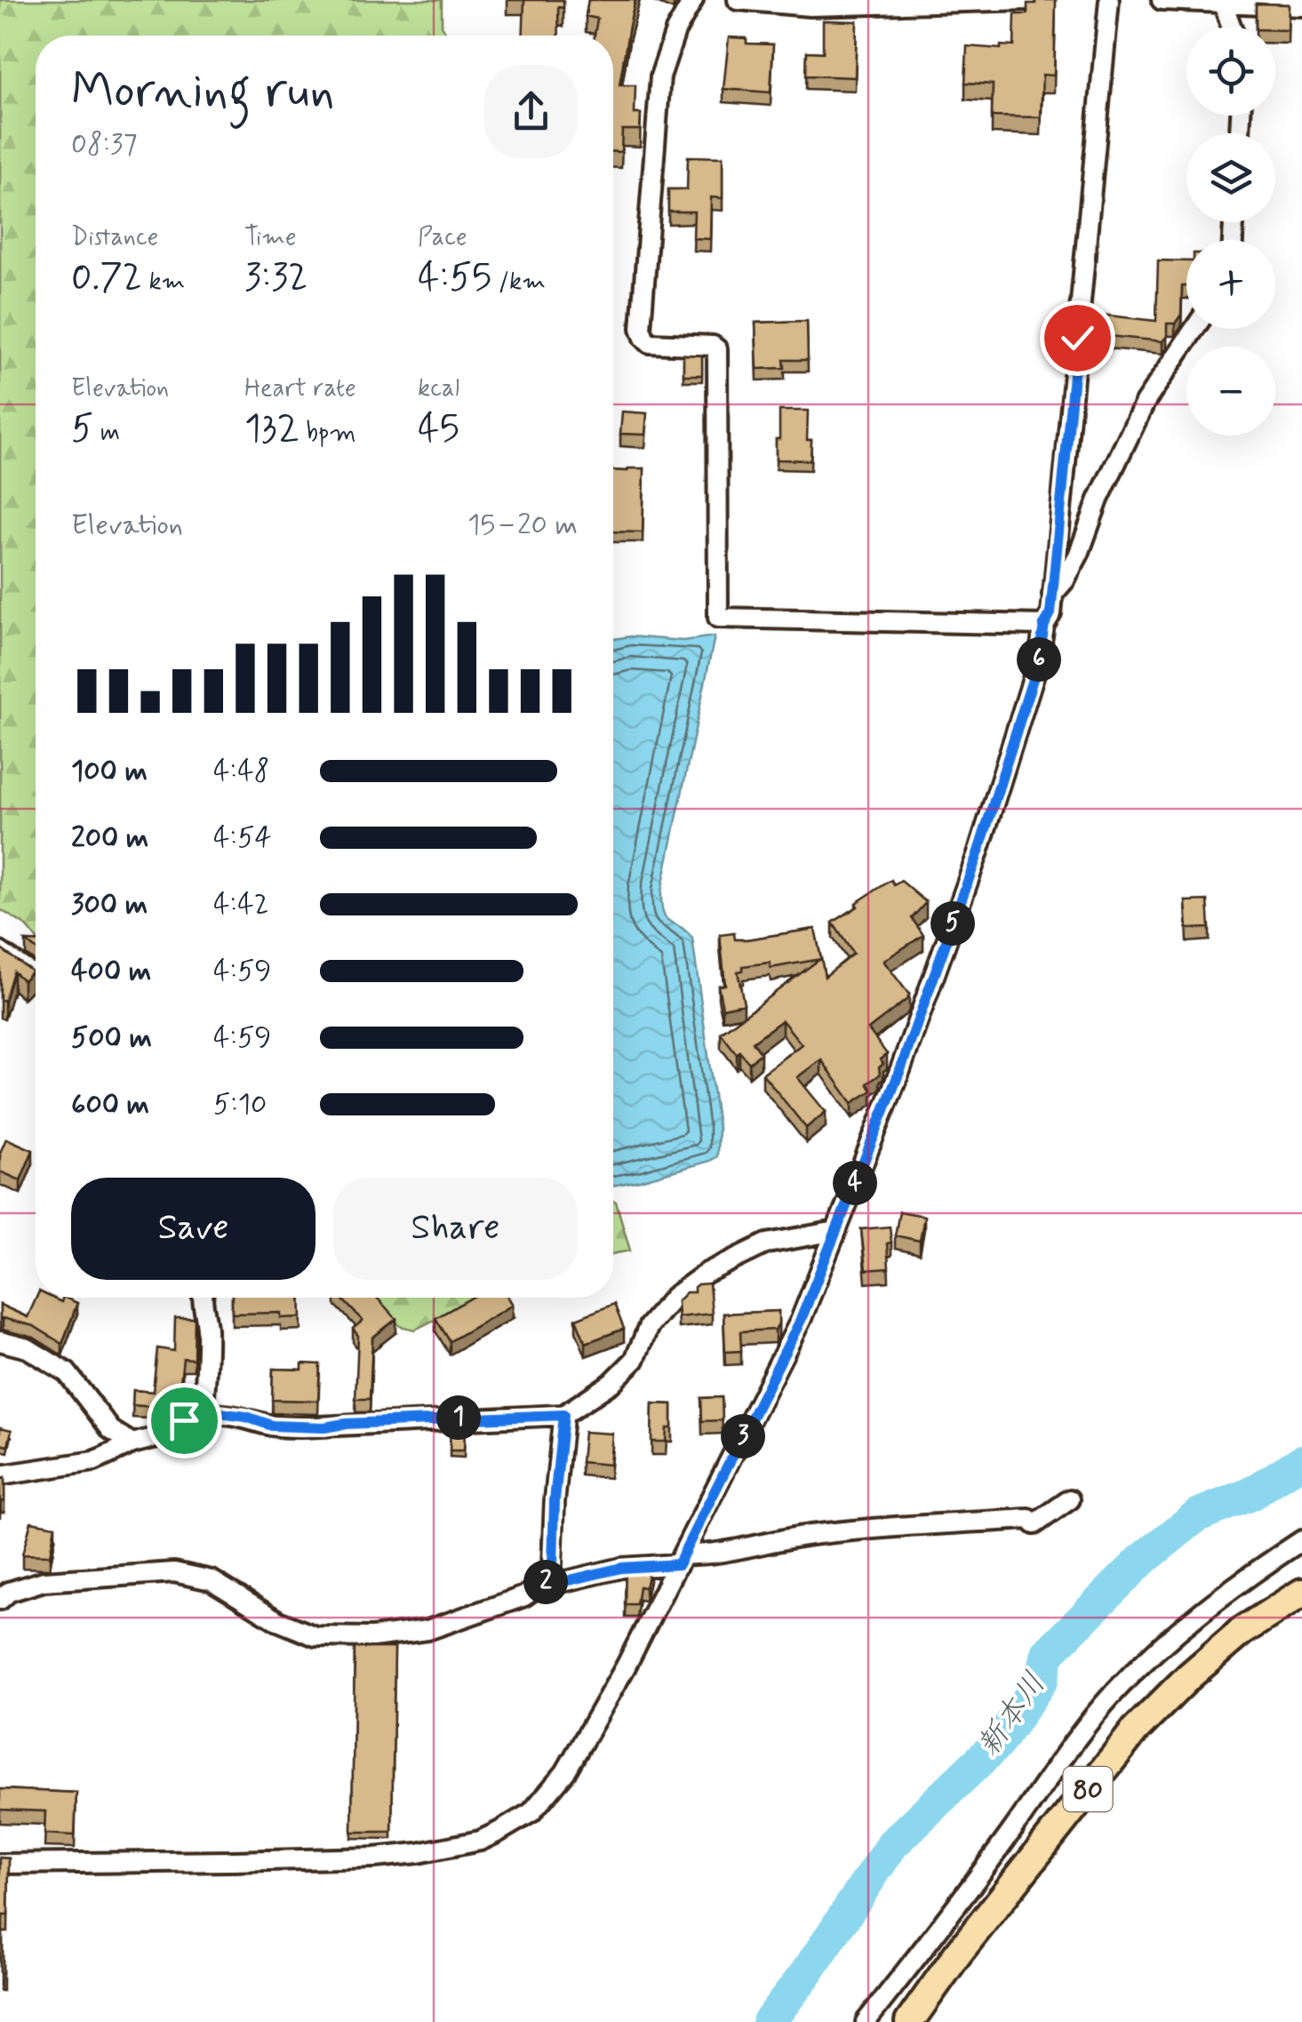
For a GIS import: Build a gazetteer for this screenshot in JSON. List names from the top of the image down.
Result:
{
  "streets": {
    "main road": ["80"]
  },
  "water": ["新本川"],
  "page": {
    "map_buttons": ["+", "−"],
    "heading": ["Morning run", "08:37"],
    "stats": [
      ["Distance", "0.72 km"],
      ["Time", "3:32"],
      ["Pace", "4:55 /km"],
      ["Elevation", "5 m"],
      ["Heart rate", "132 bpm"],
      ["kcal", "45"]
    ],
    "chart": ["Elevation", "15–20 m"],
    "pins": [
      "6",
      "5",
      "4",
      "1",
      "3",
      "2"
    ],
    "list": [
      {
        "name": "100 m",
        "note": "4:48"
      },
      {
        "name": "200 m",
        "note": "4:54"
      },
      {
        "name": "300 m",
        "note": "4:42"
      },
      {
        "name": "400 m",
        "note": "4:59"
      },
      {
        "name": "500 m",
        "note": "4:59"
      },
      {
        "name": "600 m",
        "note": "5:10"
      }
    ],
    "buttons": ["Save", "Share"]
  }
}
